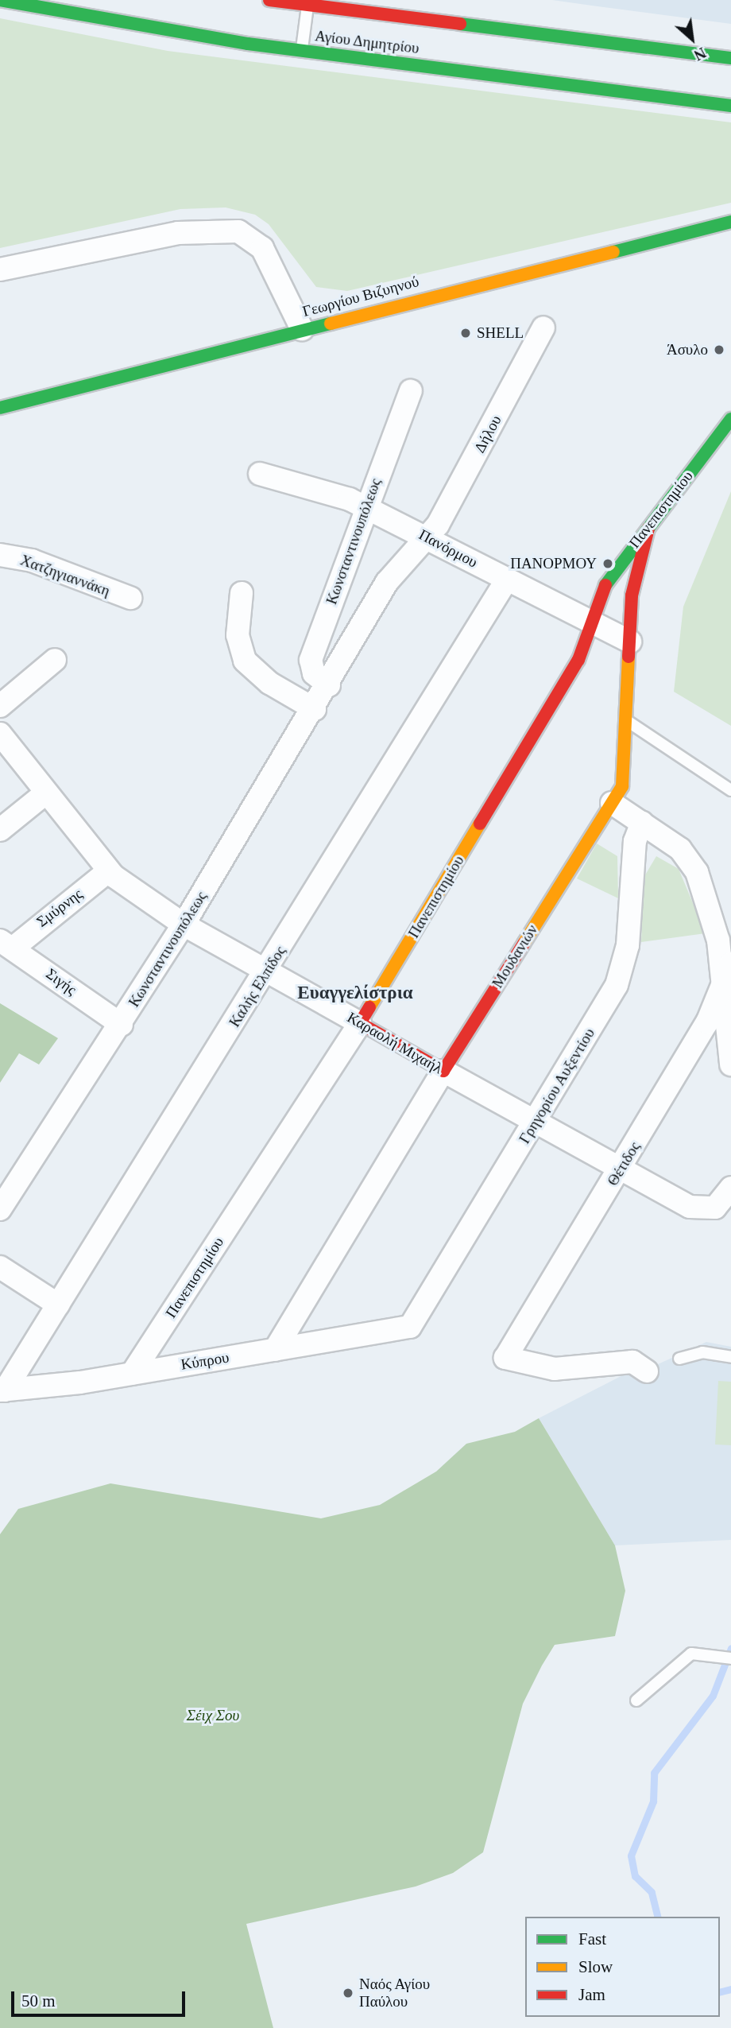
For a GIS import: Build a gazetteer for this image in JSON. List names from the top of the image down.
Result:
{
  "streets": {
    "street": [
      "Αγίου Δημητρίου",
      "Γεωργίου Βιζυηνού",
      "Δήλου",
      "Πανεπιστημίου",
      "Κωνσταντινουπόλεως",
      "Πανόρμου",
      "Χατζηγιαννάκη",
      "Σμύρνης",
      "Μουδανιών",
      "Σιγής",
      "Καλής Ελπίδος",
      "Καραολή Μιχαήλ",
      "Γρηγορίου Αυξεντίου",
      "Θέτιδος",
      "Κύπρου"
    ]
  },
  "crossings": [
    ["Δήλου", "Κωνσταντινουπόλεως"],
    ["Δήλου", "Πανόρμου"],
    ["Πανεπιστημίου", "Πανόρμου"],
    ["Πανεπιστημίου", "Μουδανιών"],
    ["Πανεπιστημίου", "Καραολή Μιχαήλ"],
    ["Πανεπιστημίου", "Κύπρου"],
    ["Κωνσταντινουπόλεως", "Πανόρμου"],
    ["Κωνσταντινουπόλεως", "Σιγής"],
    ["Κωνσταντινουπόλεως", "Καραολή Μιχαήλ"],
    ["Πανόρμου", "Μουδανιών"],
    ["Πανόρμου", "Καλής Ελπίδος"],
    ["Σμύρνης", "Σιγής"],
    ["Σμύρνης", "Καραολή Μιχαήλ"],
    ["Μουδανιών", "Καραολή Μιχαήλ"],
    ["Μουδανιών", "Κύπρου"],
    ["Καλής Ελπίδος", "Καραολή Μιχαήλ"],
    ["Καλής Ελπίδος", "Κύπρου"],
    ["Καραολή Μιχαήλ", "Γρηγορίου Αυξεντίου"],
    ["Καραολή Μιχαήλ", "Θέτιδος"],
    ["Γρηγορίου Αυξεντίου", "Κύπρου"]
  ],
  "districts": ["Ευαγγελίστρια"],
  "parks": ["Σέιχ Σου"],
  "places": [
    "SHELL",
    "Άσυλο",
    "ΠΑΝΟΡΜΟΥ",
    "Ναός Αγίου Παύλου"
  ],
  "legend": ["Fast", "Slow", "Jam"],
  "scale_bar": "50 m",
  "north": "bottom right"
}
